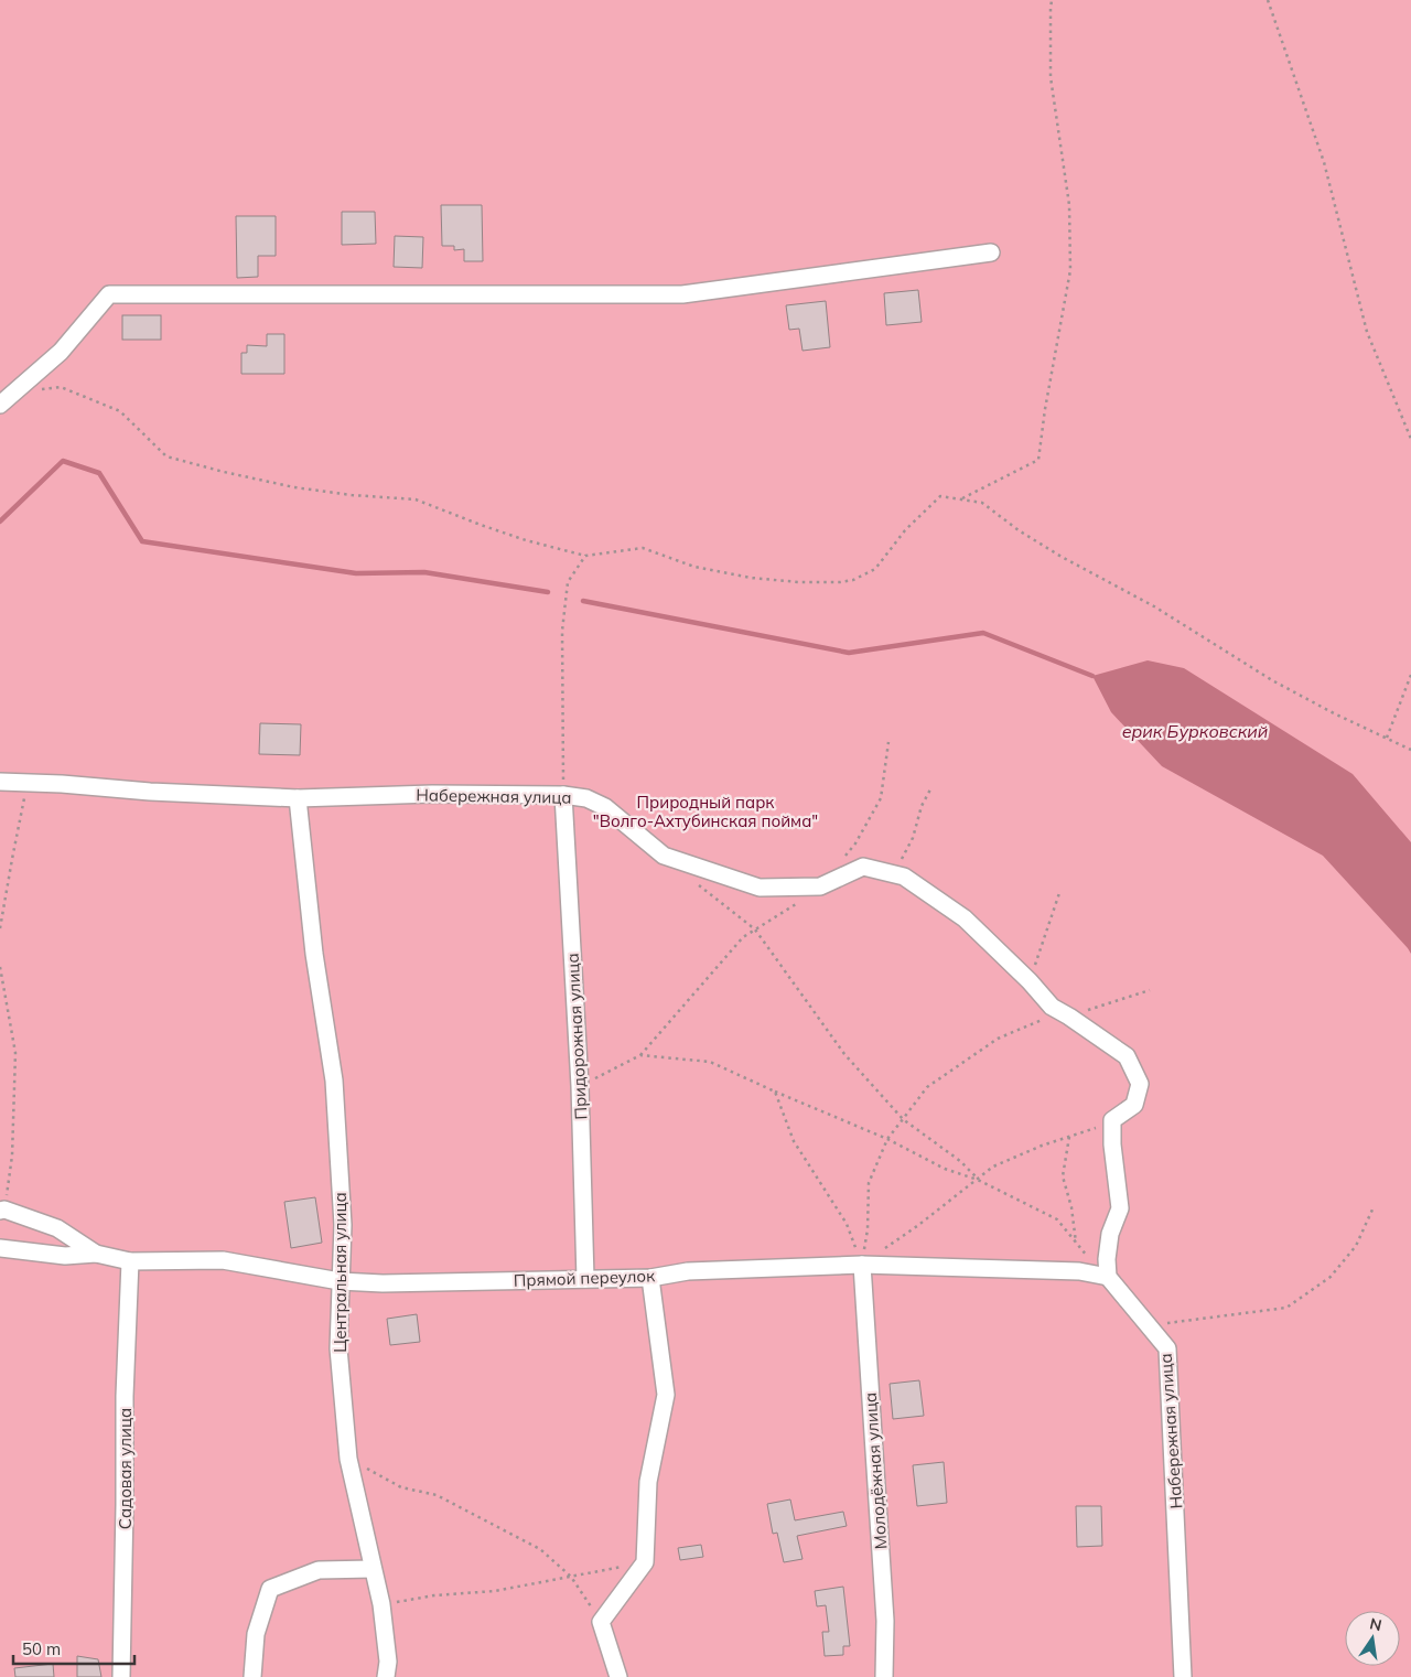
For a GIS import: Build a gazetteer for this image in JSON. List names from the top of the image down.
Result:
{
  "streets": {
    "street": [
      "Набережная улица",
      "Придорожная улица",
      "Центральная улица",
      "Прямой переулок",
      "Садовая улица",
      "Молодёжная улица"
    ]
  },
  "crossings": [
    ["Набережная улица", "Придорожная улица"],
    ["Набережная улица", "Центральная улица"],
    ["Набережная улица", "Прямой переулок"],
    ["Придорожная улица", "Прямой переулок"],
    ["Центральная улица", "Прямой переулок"],
    ["Прямой переулок", "Садовая улица"],
    ["Прямой переулок", "Молодёжная улица"]
  ],
  "water": ["ерик Бурковский"],
  "parks": ["Природный парк \"Волго-Ахтубинская пойма\""],
  "scale_bar": "50 m",
  "north": "top"
}
